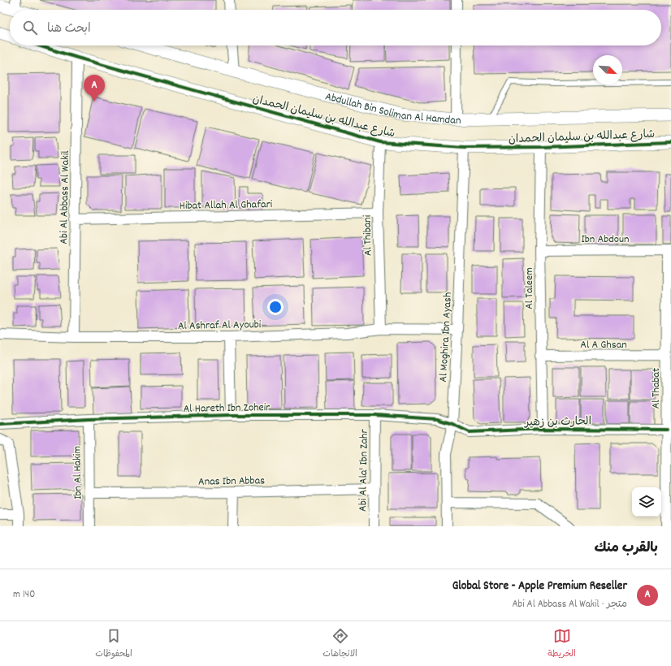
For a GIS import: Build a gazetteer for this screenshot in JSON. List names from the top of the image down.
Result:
{
  "streets": {
    "street": [
      "Abdullah Bin Soliman Al Hamdan",
      "شارع عبدالله بن سليمان الحمدان",
      "Abi Al Abbass Al Wakil",
      "Hibat Allah Al Ghafari",
      "Al Thibani",
      "Ibn Abdoun",
      "Al Taleem",
      "Al Ashraf Al Ayoubi",
      "Al Moghira Ibn Ayash",
      "Al A Ghsan",
      "Al Thabat",
      "Al Hareth Ibn Zoheir",
      "الحارث بن زهير",
      "Abi Al Ala' Ibn Zahr",
      "Ibn Al Hakim",
      "Anas Ibn Abbas"
    ]
  },
  "crossings": [
    ["شارع عبدالله بن سليمان الحمدان", "Abi Al Abbass Al Wakil"],
    ["شارع عبدالله بن سليمان الحمدان", "Al Thibani"],
    ["شارع عبدالله بن سليمان الحمدان", "Al Taleem"],
    ["شارع عبدالله بن سليمان الحمدان", "Al Moghira Ibn Ayash"],
    ["Abi Al Abbass Al Wakil", "Hibat Allah Al Ghafari"],
    ["Abi Al Abbass Al Wakil", "Al Ashraf Al Ayoubi"],
    ["Hibat Allah Al Ghafari", "Al Thibani"],
    ["Al Thibani", "Al Ashraf Al Ayoubi"],
    ["Ibn Abdoun", "Al Taleem"],
    ["Ibn Abdoun", "Al Thabat"],
    ["Al Taleem", "Al A Ghsan"],
    ["Al Taleem", "الحارث بن زهير"],
    ["Al Ashraf Al Ayoubi", "Al Moghira Ibn Ayash"],
    ["Al Moghira Ibn Ayash", "Al Hareth Ibn Zoheir"],
    ["Al Moghira Ibn Ayash", "الحارث بن زهير"],
    ["Al A Ghsan", "Al Thabat"],
    ["Al Thabat", "الحارث بن زهير"],
    ["Al Hareth Ibn Zoheir", "الحارث بن زهير"],
    ["Al Hareth Ibn Zoheir", "Abi Al Ala' Ibn Zahr"],
    ["Al Hareth Ibn Zoheir", "Ibn Al Hakim"],
    ["Abi Al Ala' Ibn Zahr", "Anas Ibn Abbas"],
    ["Ibn Al Hakim", "Anas Ibn Abbas"]
  ],
  "north": "bottom right",
  "page": {
    "search": "ابحث هنا",
    "pins": "A",
    "heading": "بالقرب منك",
    "list": [
      {
        "mark": "A",
        "name": "Global Store - Apple Premium Reseller",
        "note": "متجر · Abi Al Abbass Al Wakil",
        "value": "140 m"
      }
    ],
    "nav": ["الخريطة", "الاتجاهات", "المحفوظات"]
  }
}
